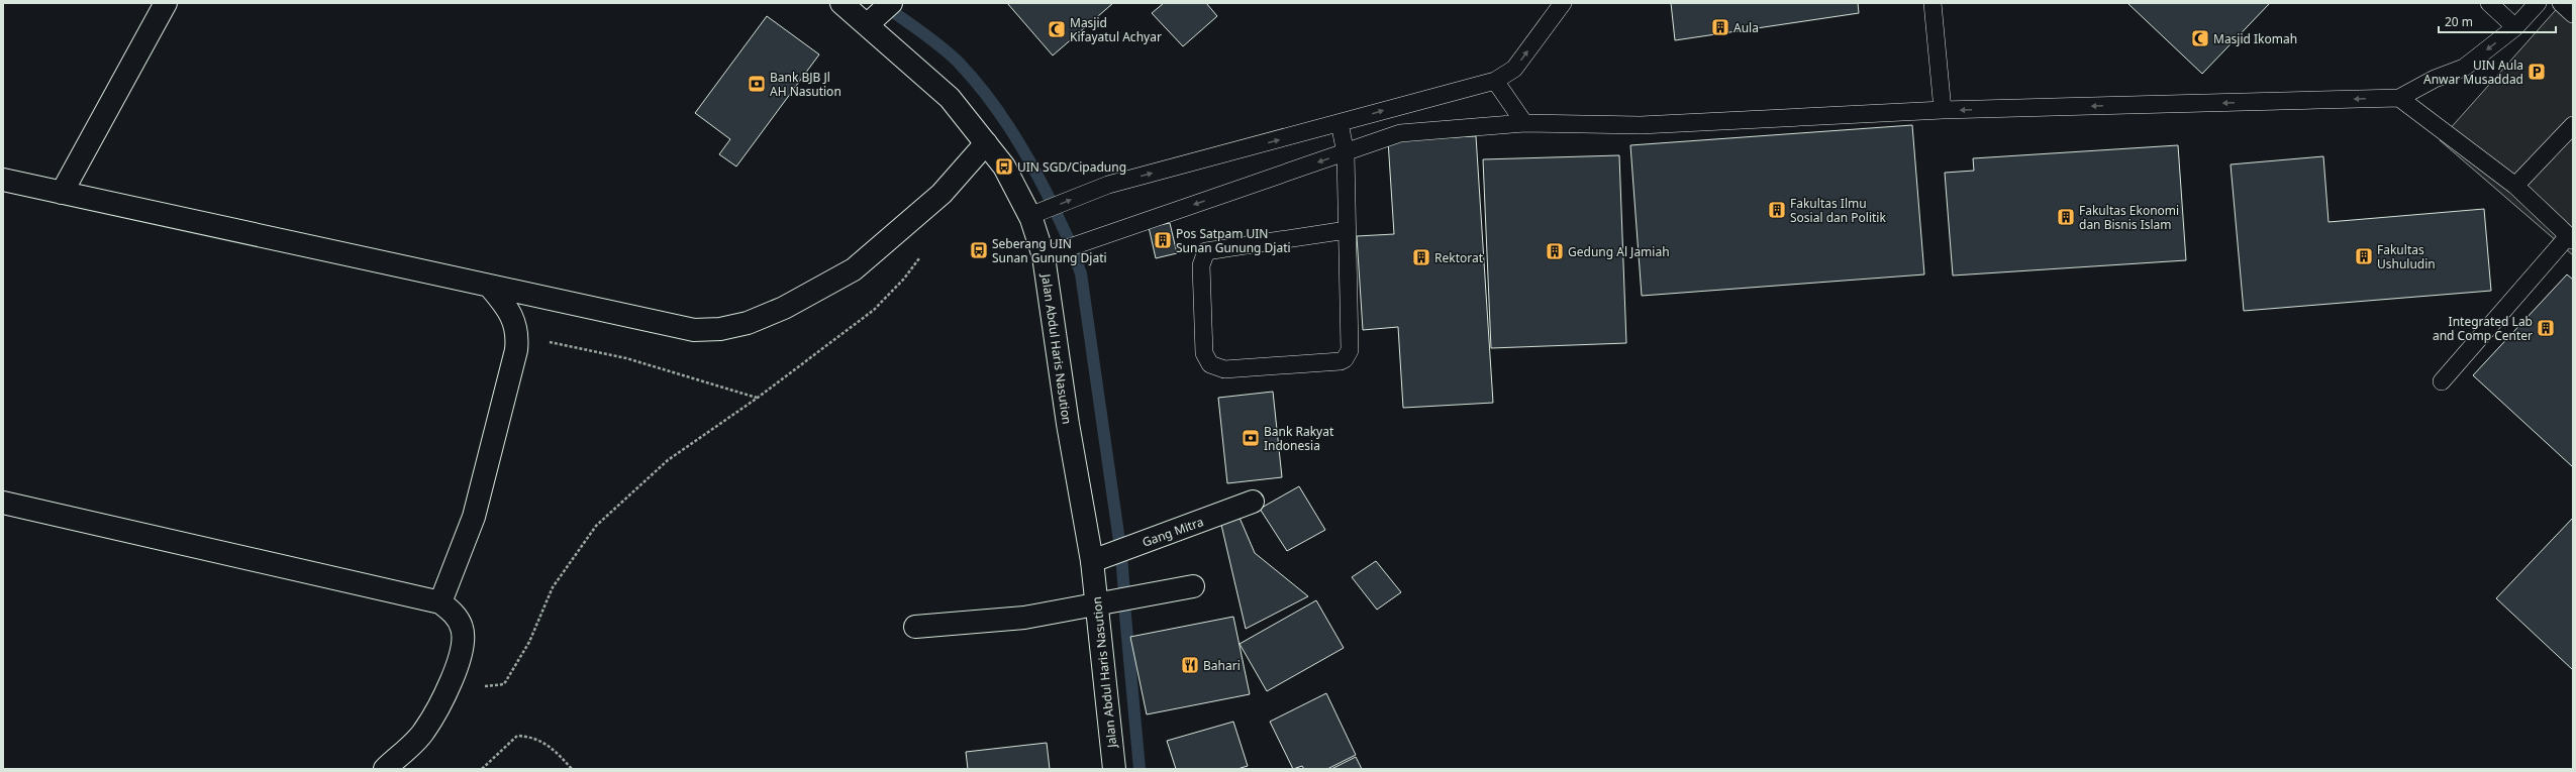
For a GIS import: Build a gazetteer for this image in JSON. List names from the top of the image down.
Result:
{
  "streets": {
    "main road": ["Jalan Abdul Haris Nasution", "Gang Mitra"]
  },
  "crossings": [
    ["Jalan Abdul Haris Nasution", "Gang Mitra"]
  ],
  "places": {
    "building": [
      "Aula",
      "Fakultas Ilmu Sosial dan Politik",
      "Fakultas Ekonomi dan Bisnis Islam",
      "Pos Satpam UIN Sunan Gunung Djati",
      "Gedung Al Jamiah",
      "Fakultas Ushuludin",
      "Rektorat",
      "Integrated Lab and Comp Center"
    ],
    "mosque": ["Masjid Kifayatul Achyar", "Masjid Ikomah"],
    "parking": ["UIN Aula Anwar Musaddad"],
    "bank": ["Bank BJB Jl AH Nasution", "Bank Rakyat Indonesia"],
    "bus stop": ["UIN SGD/Cipadung", "Seberang UIN Sunan Gunung Djati"],
    "restaurant": ["Bahari"]
  },
  "scale_bar": "20 m"
}
